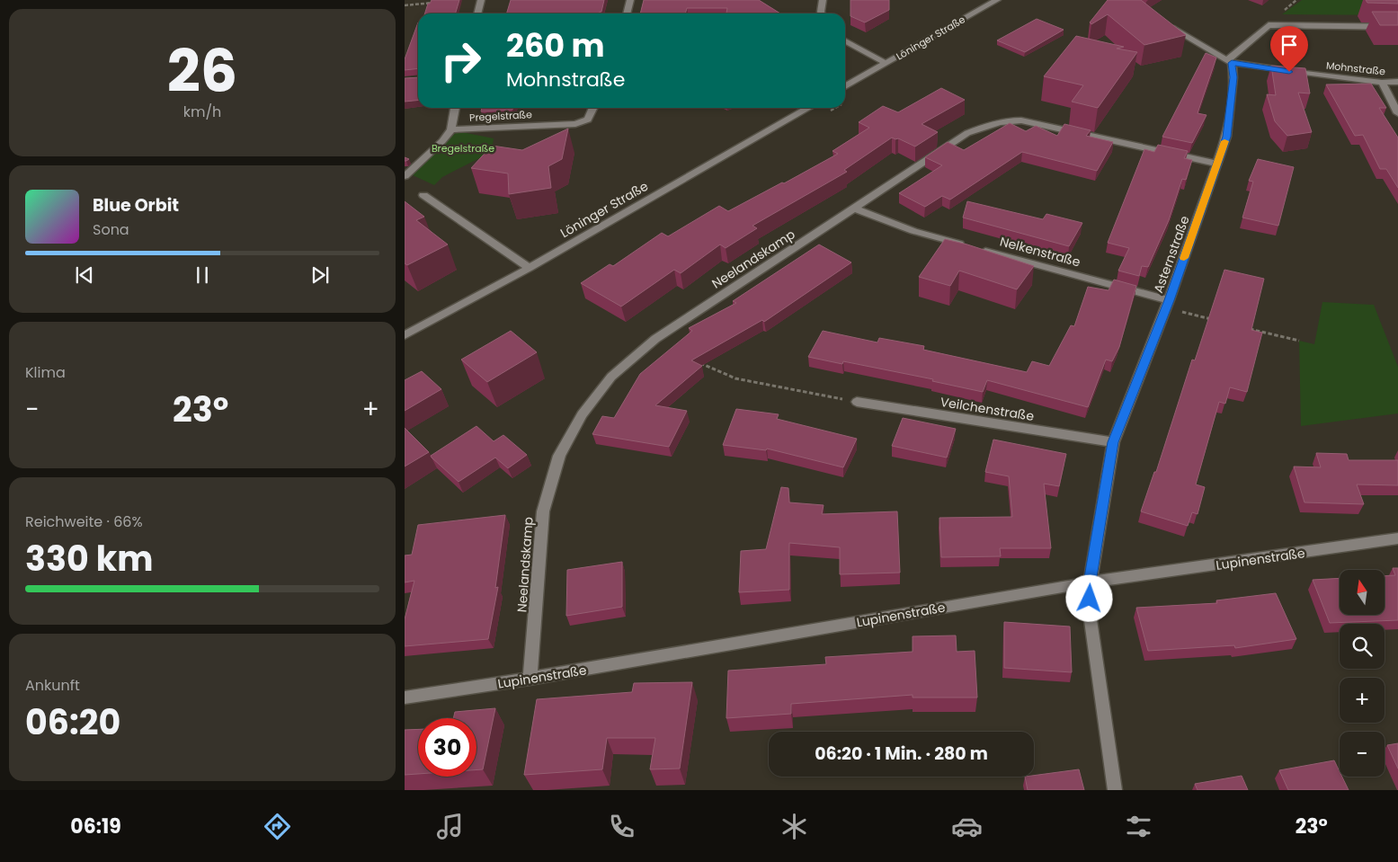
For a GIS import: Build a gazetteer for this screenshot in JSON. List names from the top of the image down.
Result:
{
  "streets": {
    "street": [
      "Löninger Straße",
      "Mohnstraße",
      "Pregelstraße",
      "Nelkenstraße",
      "Asternstraße",
      "Neelandskamp",
      "Veilchenstraße",
      "Lupinenstraße"
    ]
  },
  "crossings": [
    ["Mohnstraße", "Asternstraße"],
    ["Nelkenstraße", "Asternstraße"],
    ["Nelkenstraße", "Neelandskamp"],
    ["Asternstraße", "Neelandskamp"],
    ["Asternstraße", "Veilchenstraße"],
    ["Asternstraße", "Lupinenstraße"],
    ["Neelandskamp", "Lupinenstraße"]
  ],
  "parks": ["Bregelstraße"],
  "north": "top",
  "page": {
    "tile": [
      ["26", "km/h"],
      "Klima",
      ["Reichweite · 66%", "330 km"],
      ["Ankunft", "06:20"]
    ],
    "turn": ["260 m", "Mohnstraße"],
    "song": ["Blue Orbit", "Sona"],
    "heat": ["−", "23°", "+"],
    "map_buttons": ["+", "−"],
    "limit": "30",
    "trip": "06:20 · 1 Min. · 280 m",
    "tabs": ["06:19", "23°"]
  }
}
